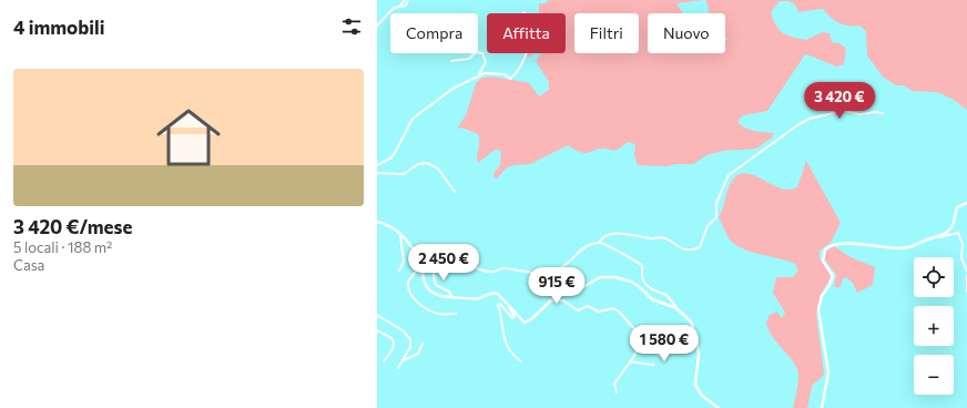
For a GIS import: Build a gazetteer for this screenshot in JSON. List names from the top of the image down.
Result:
{
  "page": {
    "heading": "4 immobili",
    "chip": [
      "Compra",
      "Affitta",
      "Filtri",
      "Nuovo"
    ],
    "list": [
      {
        "name": "3 420 €/mese",
        "note": "5 locali · 188 m² · Casa"
      }
    ],
    "price": [
      "3 420 €",
      "2 450 €",
      "915 €",
      "1 580 €"
    ],
    "map_buttons": ["+", "−"]
  }
}
